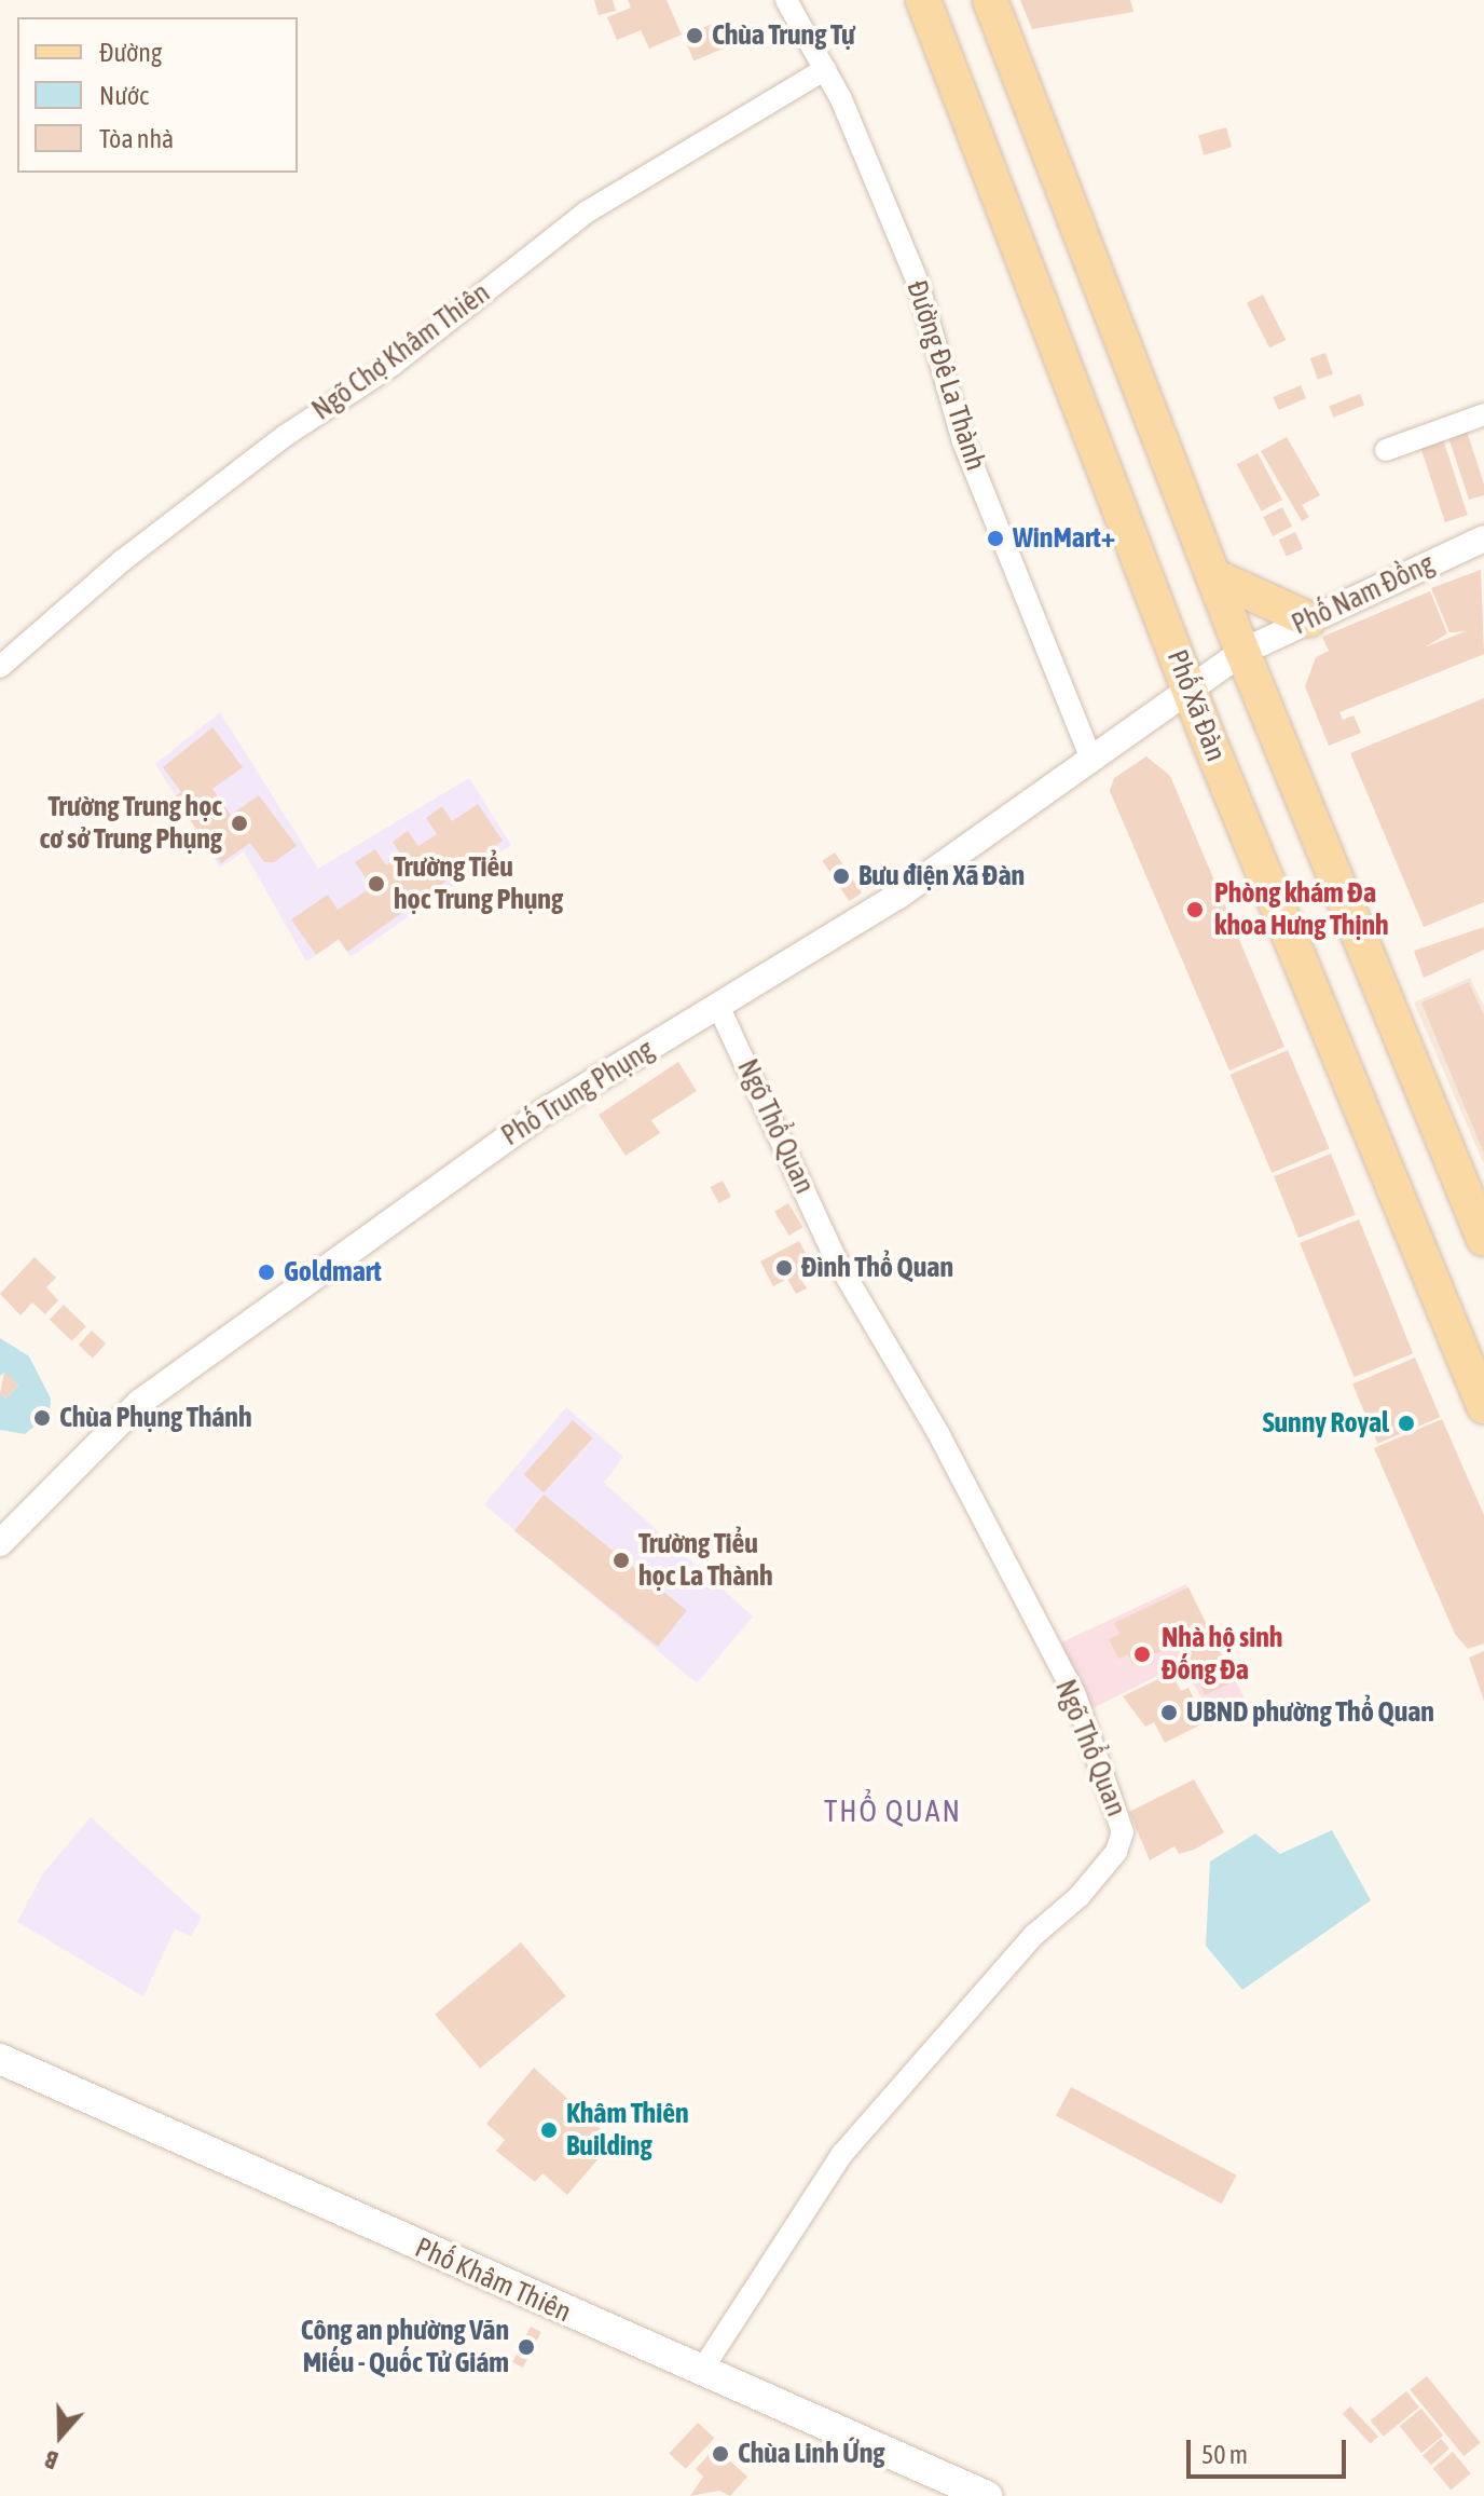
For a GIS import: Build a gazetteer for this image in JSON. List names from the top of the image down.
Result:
{
  "streets": {
    "main road": ["Phố Xã Đàn", "Phố Khâm Thiên"],
    "street": [
      "Ngõ Chợ Khâm Thiên",
      "Đường Đê La Thành",
      "Phố Nam Đồng",
      "Phố Trung Phụng",
      "Ngõ Thổ Quan"
    ]
  },
  "crossings": [
    ["Ngõ Chợ Khâm Thiên", "Đường Đê La Thành"],
    ["Đường Đê La Thành", "Phố Trung Phụng"],
    ["Phố Nam Đồng", "Phố Xã Đàn"],
    ["Phố Nam Đồng", "Phố Trung Phụng"],
    ["Phố Xã Đàn", "Phố Trung Phụng"],
    ["Phố Trung Phụng", "Ngõ Thổ Quan"],
    ["Ngõ Thổ Quan", "Phố Khâm Thiên"]
  ],
  "districts": ["THỔ QUAN"],
  "places": [
    "Chùa Trung Tự",
    "WinMart+",
    "Trường Trung học cơ sở Trung Phụng",
    "Bưu điện Xã Đàn",
    "Trường Tiểu học Trung Phụng",
    "Phòng khám Đa khoa Hưng Thịnh",
    "Đình Thổ Quan",
    "Goldmart",
    "Chùa Phụng Thánh",
    "Sunny Royal",
    "Trường Tiểu học La Thành",
    "Nhà hộ sinh Đống Đa",
    "UBND phường Thổ Quan",
    "Khâm Thiên Building",
    "Công an phường Văn Miếu - Quốc Tử Giám",
    "Chùa Linh Ứng"
  ],
  "legend": ["Đường", "Nước", "Tòa nhà"],
  "scale_bar": "50 m",
  "north": "bottom"
}
